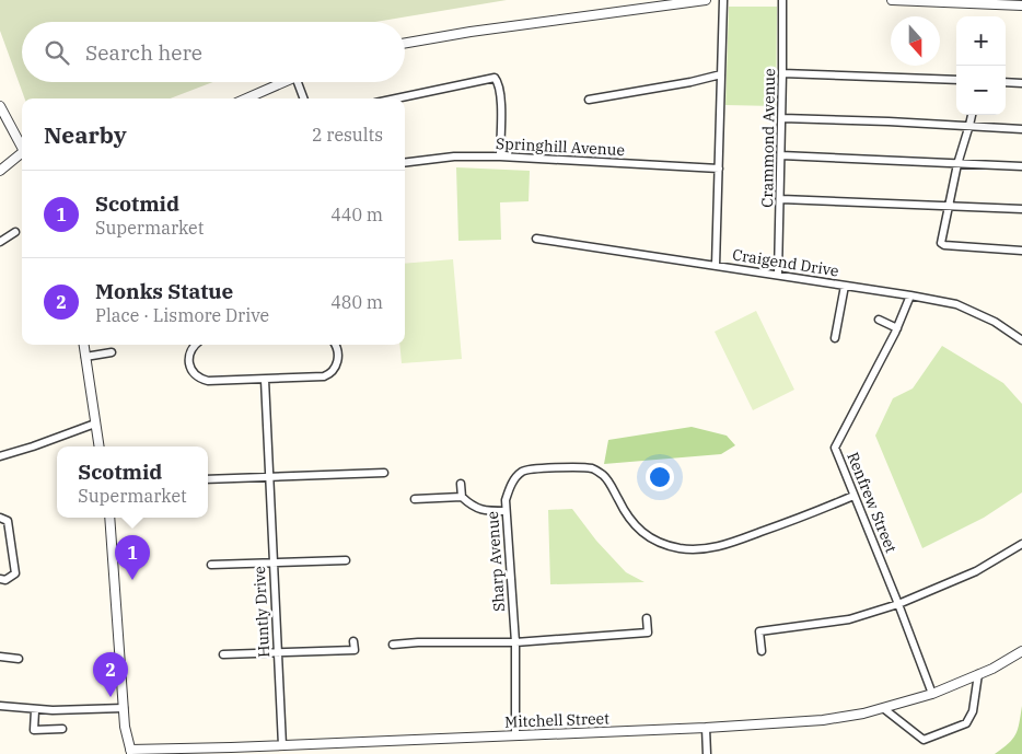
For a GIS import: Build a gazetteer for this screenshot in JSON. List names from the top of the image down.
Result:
{
  "streets": {
    "street": [
      "Crammond Avenue",
      "Springhill Avenue",
      "Craigend Drive",
      "Renfrew Street",
      "Sharp Avenue",
      "Huntly Drive",
      "Mitchell Street"
    ]
  },
  "crossings": [
    ["Crammond Avenue", "Craigend Drive"],
    ["Craigend Drive", "Renfrew Street"],
    ["Renfrew Street", "Sharp Avenue"],
    ["Renfrew Street", "Mitchell Street"],
    ["Sharp Avenue", "Mitchell Street"],
    ["Huntly Drive", "Mitchell Street"]
  ],
  "north": "bottom",
  "page": {
    "map_buttons": ["+", "−"],
    "search": "Search here",
    "heading": ["Nearby", "2 results"],
    "list": [
      {
        "mark": "1",
        "name": "Scotmid",
        "note": "Supermarket",
        "value": "440 m"
      },
      {
        "mark": "2",
        "name": "Monks Statue",
        "note": "Place · Lismore Drive",
        "value": "480 m"
      }
    ],
    "popup": ["Scotmid", "Supermarket"],
    "pins": ["1", "2"]
  }
}
